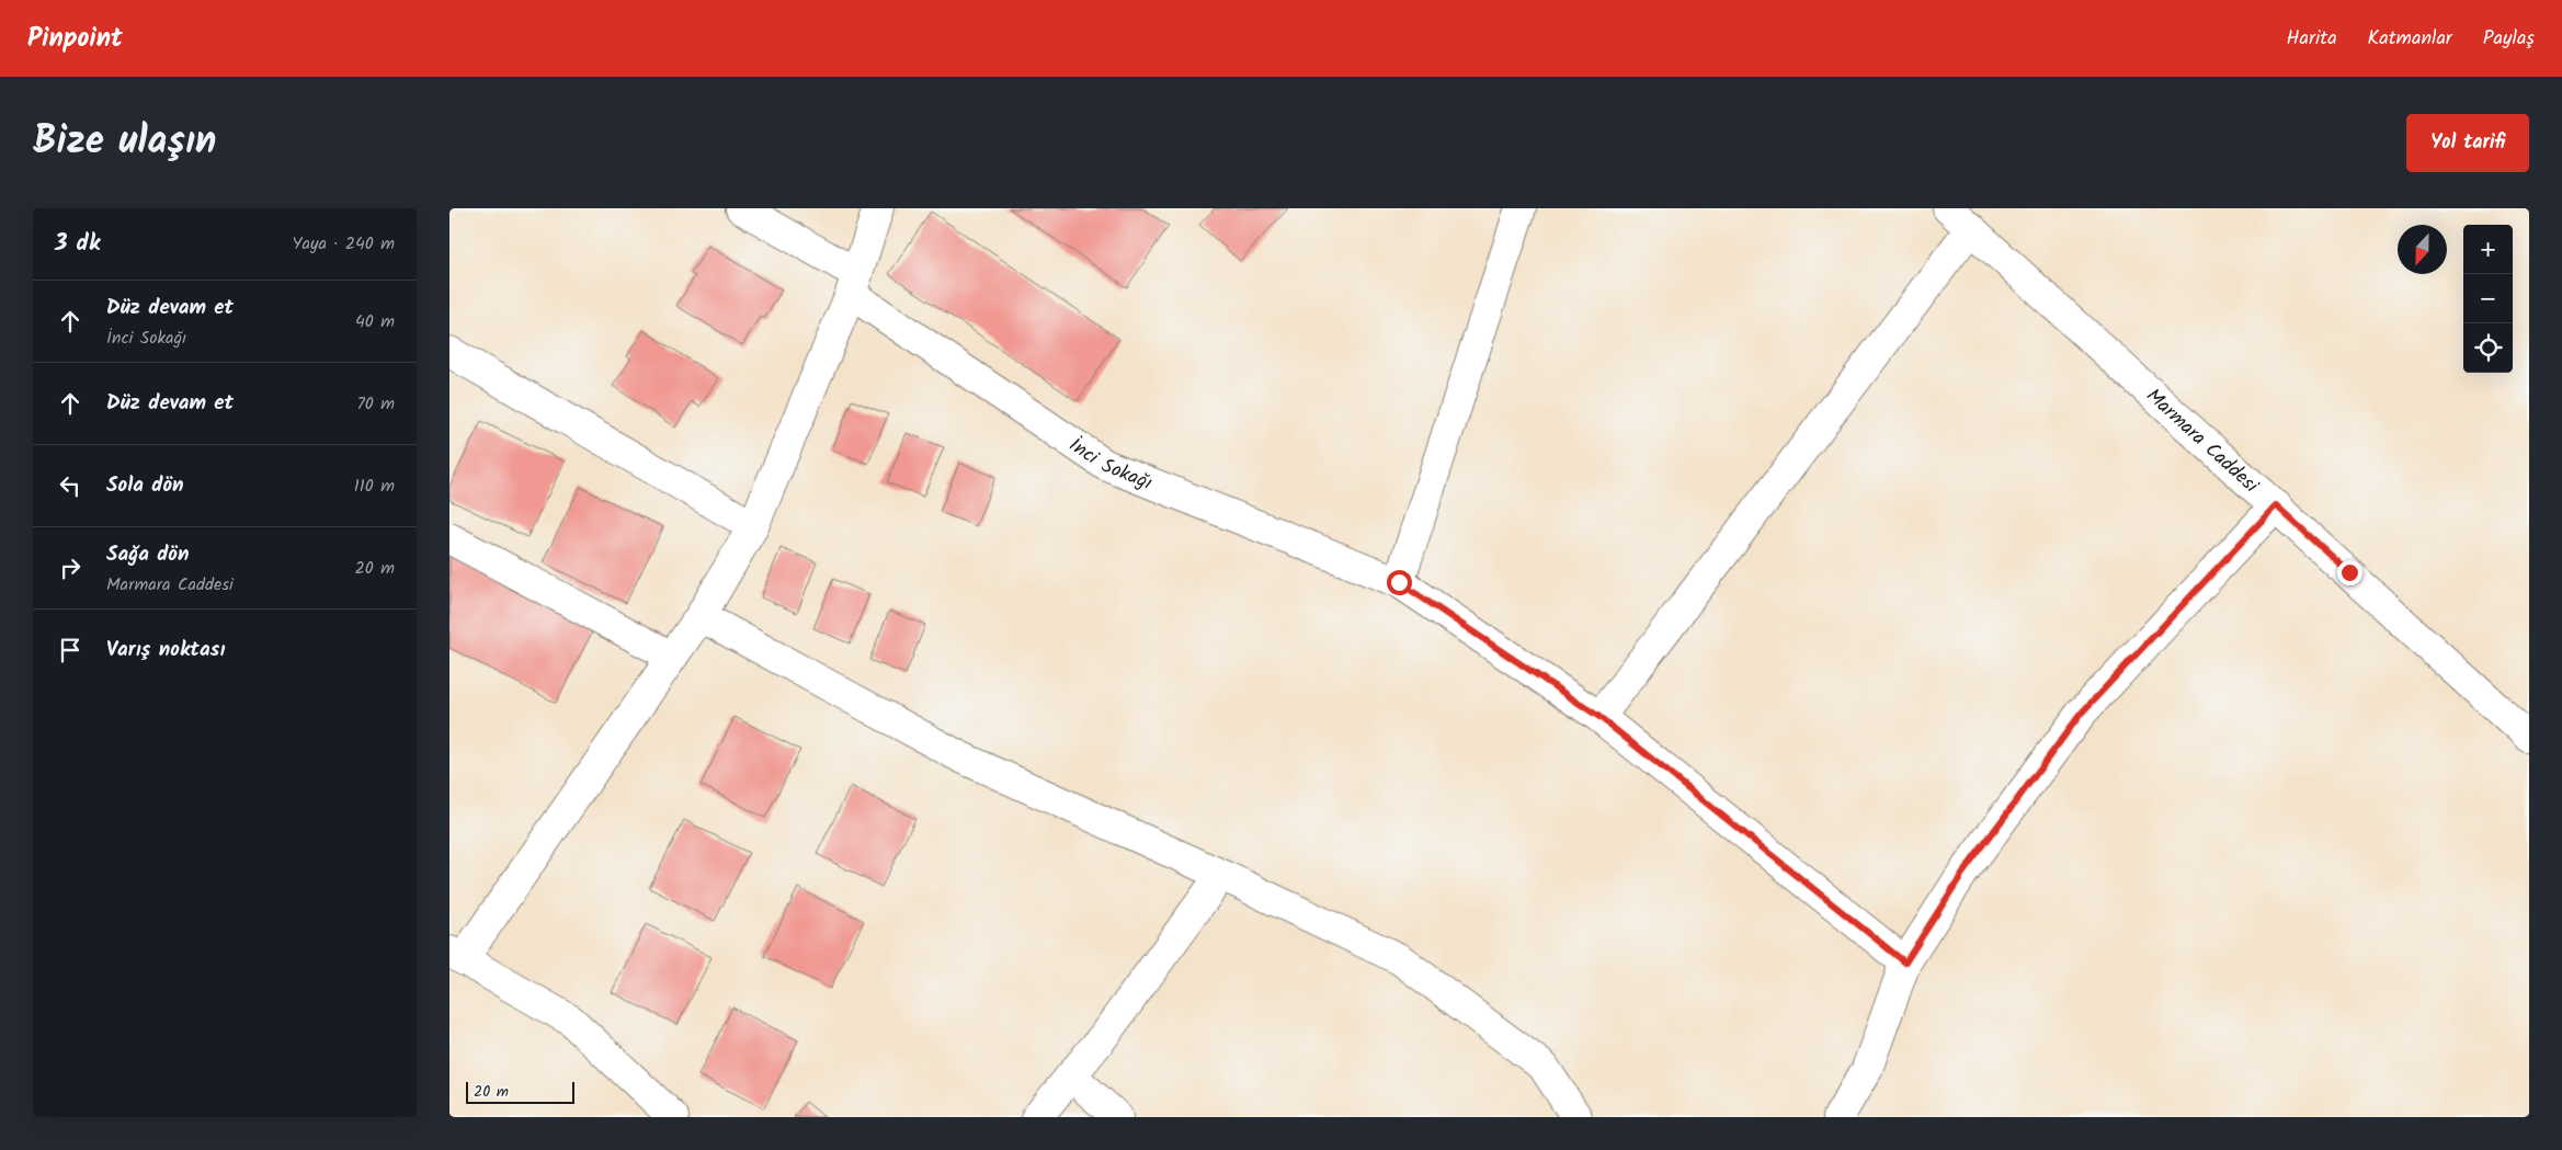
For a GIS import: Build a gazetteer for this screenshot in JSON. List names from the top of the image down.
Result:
{
  "streets": {
    "street": ["Marmara Caddesi", "İnci Sokağı"]
  },
  "scale_bar": "20 m",
  "north": "bottom",
  "page": {
    "header": "Pinpoint",
    "nav": ["Harita", "Katmanlar", "Paylaş"],
    "title": "Bize ulaşın",
    "buttons": "Yol tarifi",
    "heading": ["3 dk", "Yaya · 240 m"],
    "map_buttons": ["+", "−"],
    "list": [
      ["Düz devam et", "İnci Sokağı", "40 m"],
      ["Düz devam et", "70 m"],
      ["Sola dön", "110 m"],
      ["Sağa dön", "Marmara Caddesi", "20 m"],
      "Varış noktası"
    ],
    "scale": "20 m"
  }
}
